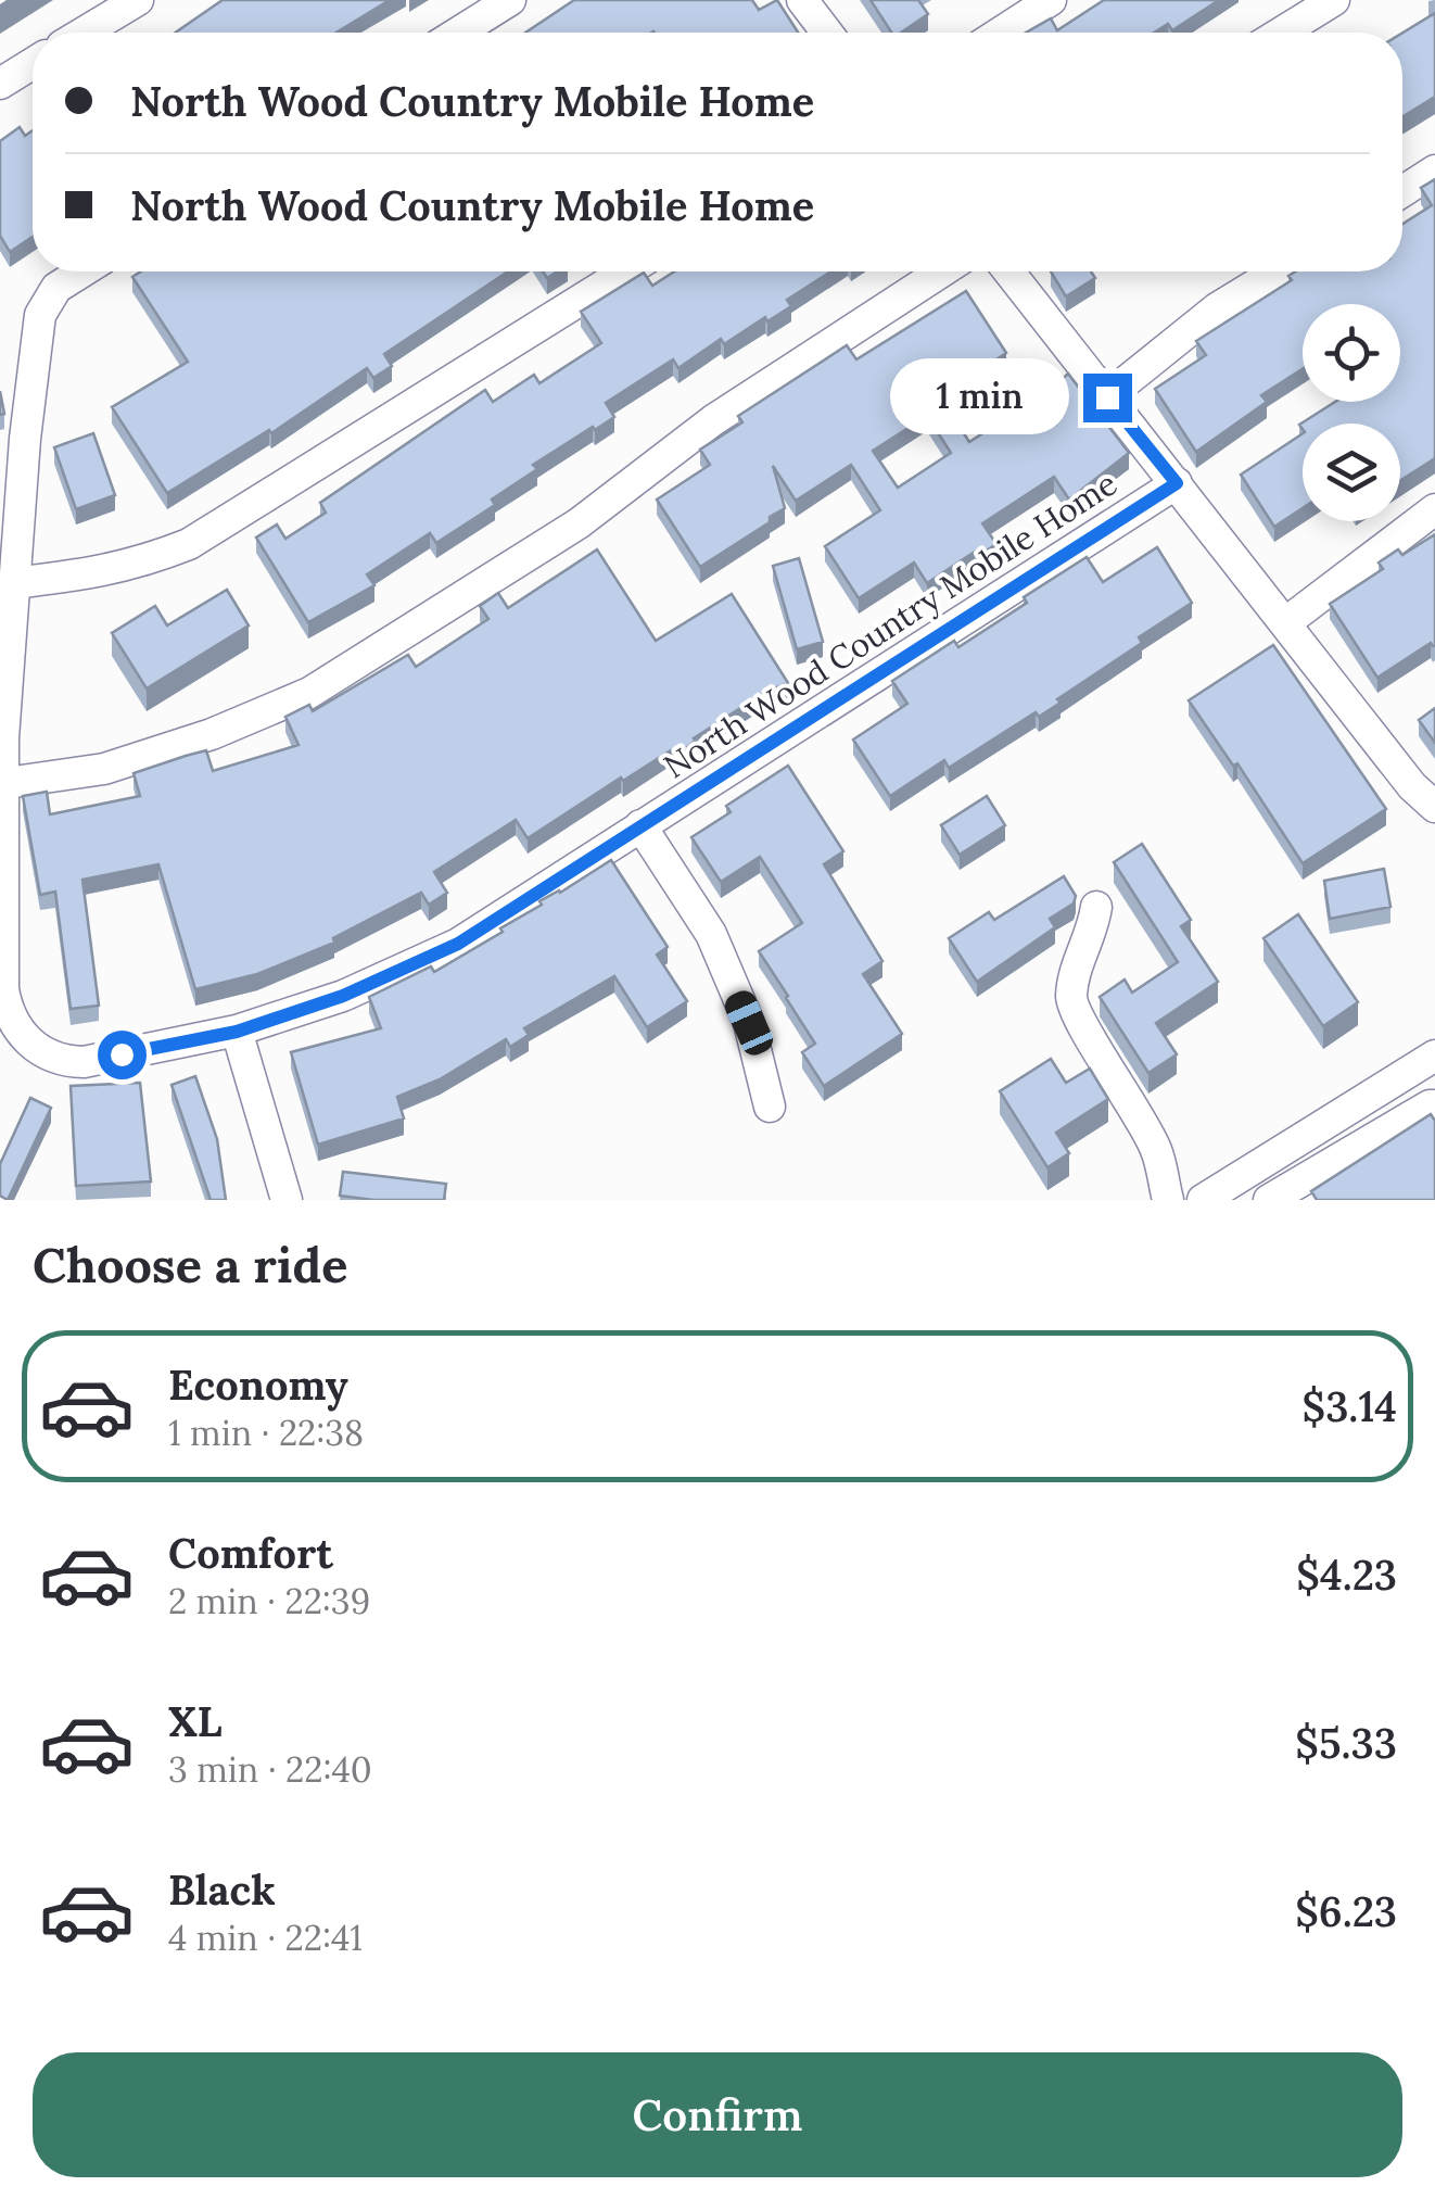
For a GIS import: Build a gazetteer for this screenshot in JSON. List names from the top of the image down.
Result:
{
  "streets": {
    "street": ["North Wood Country Mobile Home"]
  },
  "page": {
    "banner": ["North Wood Country Mobile Home", "North Wood Country Mobile Home"],
    "bubble": "1 min",
    "heading": "Choose a ride",
    "list": [
      {
        "name": "Economy",
        "note": "1 min · 22:38",
        "value": "$3.14"
      },
      {
        "name": "Comfort",
        "note": "2 min · 22:39",
        "value": "$4.23"
      },
      {
        "name": "XL",
        "note": "3 min · 22:40",
        "value": "$5.33"
      },
      {
        "name": "Black",
        "note": "4 min · 22:41",
        "value": "$6.23"
      }
    ],
    "buttons": "Confirm"
  }
}
